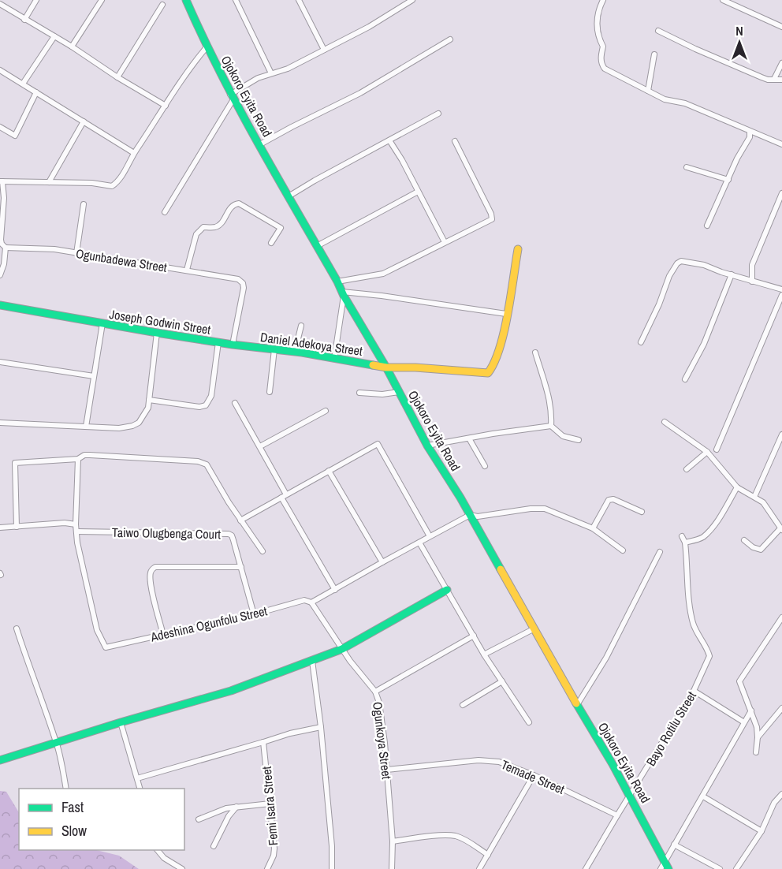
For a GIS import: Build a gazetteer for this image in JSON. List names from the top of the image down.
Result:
{
  "streets": {
    "street": [
      "Ojokoro Eyita Road",
      "Ogunbadewa Street",
      "Joseph Godwin Street",
      "Daniel Adekoya Street",
      "Taiwo Olugbenga Court",
      "Adeshina Ogunfolu Street",
      "Bayo Rotilu Street",
      "Ogunkoya Street",
      "Temade Street",
      "Femi Isara Street"
    ]
  },
  "crossings": [
    ["Ojokoro Eyita Road", "Daniel Adekoya Street"],
    ["Ojokoro Eyita Road", "Bayo Rotilu Street"],
    ["Ogunbadewa Street", "Joseph Godwin Street"],
    ["Ogunbadewa Street", "Daniel Adekoya Street"],
    ["Joseph Godwin Street", "Daniel Adekoya Street"],
    ["Taiwo Olugbenga Court", "Adeshina Ogunfolu Street"],
    ["Adeshina Ogunfolu Street", "Ogunkoya Street"],
    ["Bayo Rotilu Street", "Temade Street"],
    ["Ogunkoya Street", "Temade Street"]
  ],
  "legend": ["Fast", "Slow"],
  "north": "top"
}
